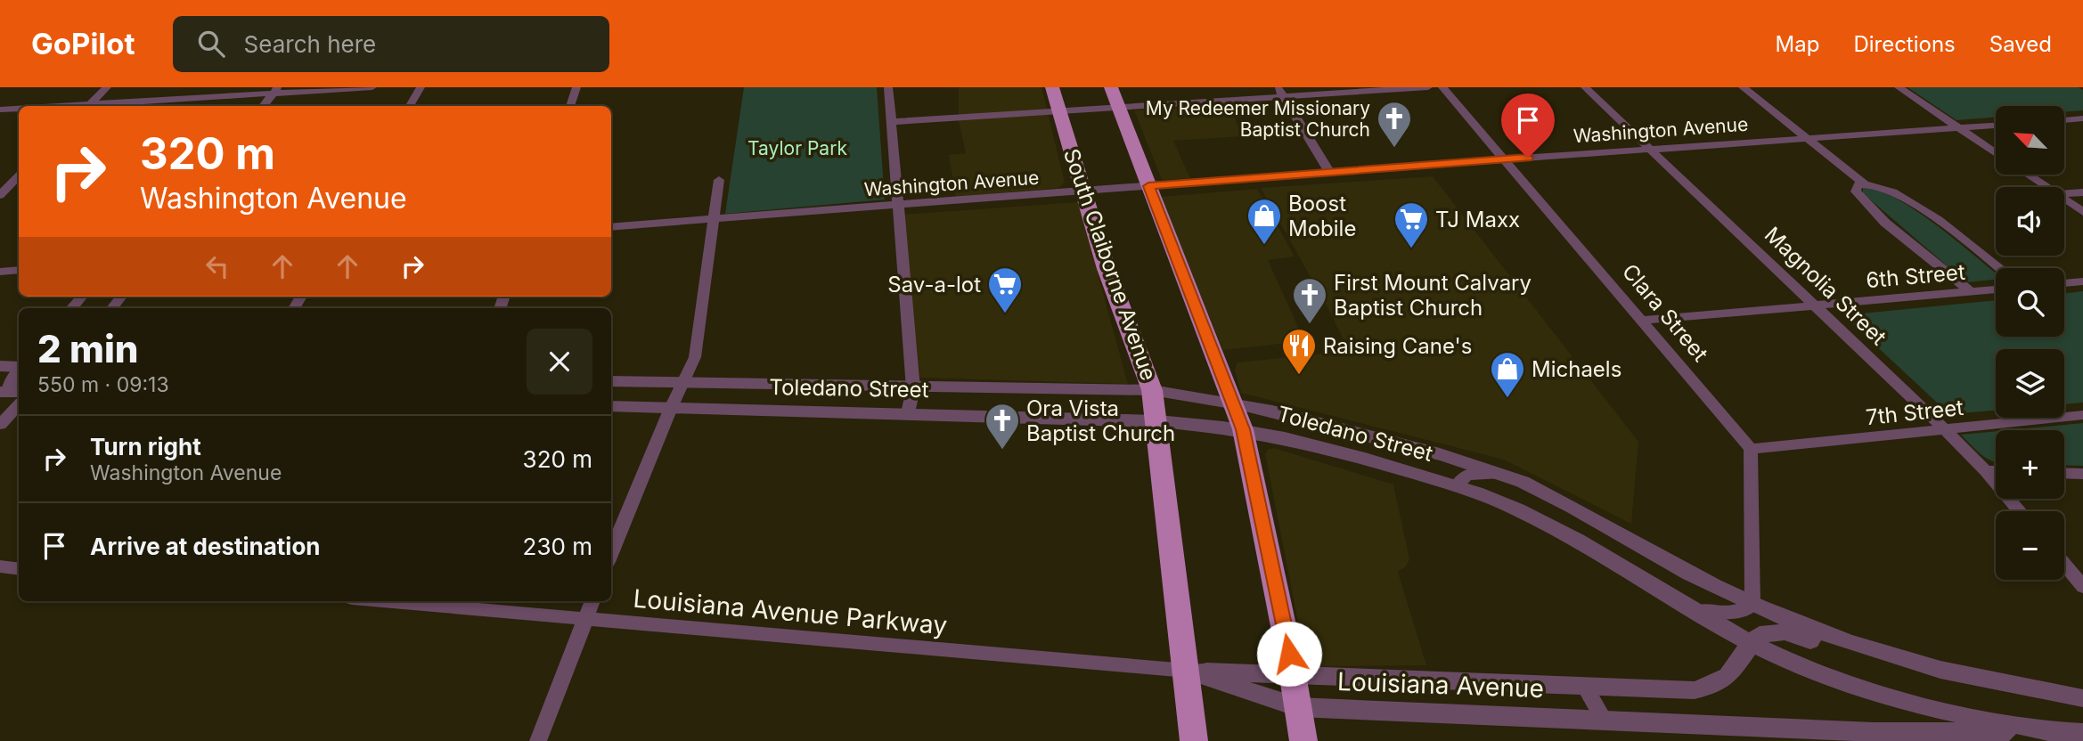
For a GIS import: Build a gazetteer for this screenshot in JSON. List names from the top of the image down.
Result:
{
  "streets": {
    "main road": ["South Claiborne Avenue"],
    "street": [
      "Washington Avenue",
      "6th Street",
      "Magnolia Street",
      "Clara Street",
      "Toledano Street",
      "7th Street",
      "Louisiana Avenue Parkway",
      "Louisiana Avenue"
    ]
  },
  "crossings": [
    ["Washington Avenue", "South Claiborne Avenue"],
    ["Washington Avenue", "Magnolia Street"],
    ["Washington Avenue", "Clara Street"],
    ["South Claiborne Avenue", "Toledano Street"],
    ["South Claiborne Avenue", "Louisiana Avenue Parkway"],
    ["South Claiborne Avenue", "Louisiana Avenue"],
    ["6th Street", "Magnolia Street"],
    ["6th Street", "Clara Street"],
    ["Magnolia Street", "7th Street"],
    ["Clara Street", "7th Street"],
    ["Toledano Street", "Louisiana Avenue"],
    ["Louisiana Avenue Parkway", "Louisiana Avenue"]
  ],
  "parks": ["Taylor Park"],
  "places": {
    "church": ["My Redeemer Missionary Baptist Church", "First Mount Calvary Baptist Church", "Ora Vista Baptist Church"],
    "shop": ["Boost Mobile", "Michaels"],
    "supermarket": ["TJ Maxx", "Sav-a-lot"],
    "restaurant": ["Raising Cane's"]
  },
  "north": "top left",
  "page": {
    "header": "GoPilot",
    "search": "Search here",
    "nav": ["Map", "Directions", "Saved"],
    "map_buttons": ["+", "−"],
    "turn": ["320 m", "Washington Avenue"],
    "heading": ["2 min", "550 m · 09:13"],
    "list": [
      {
        "name": "Turn right",
        "note": "Washington Avenue",
        "value": "320 m"
      },
      {
        "name": "Arrive at destination",
        "value": "230 m"
      }
    ]
  }
}
